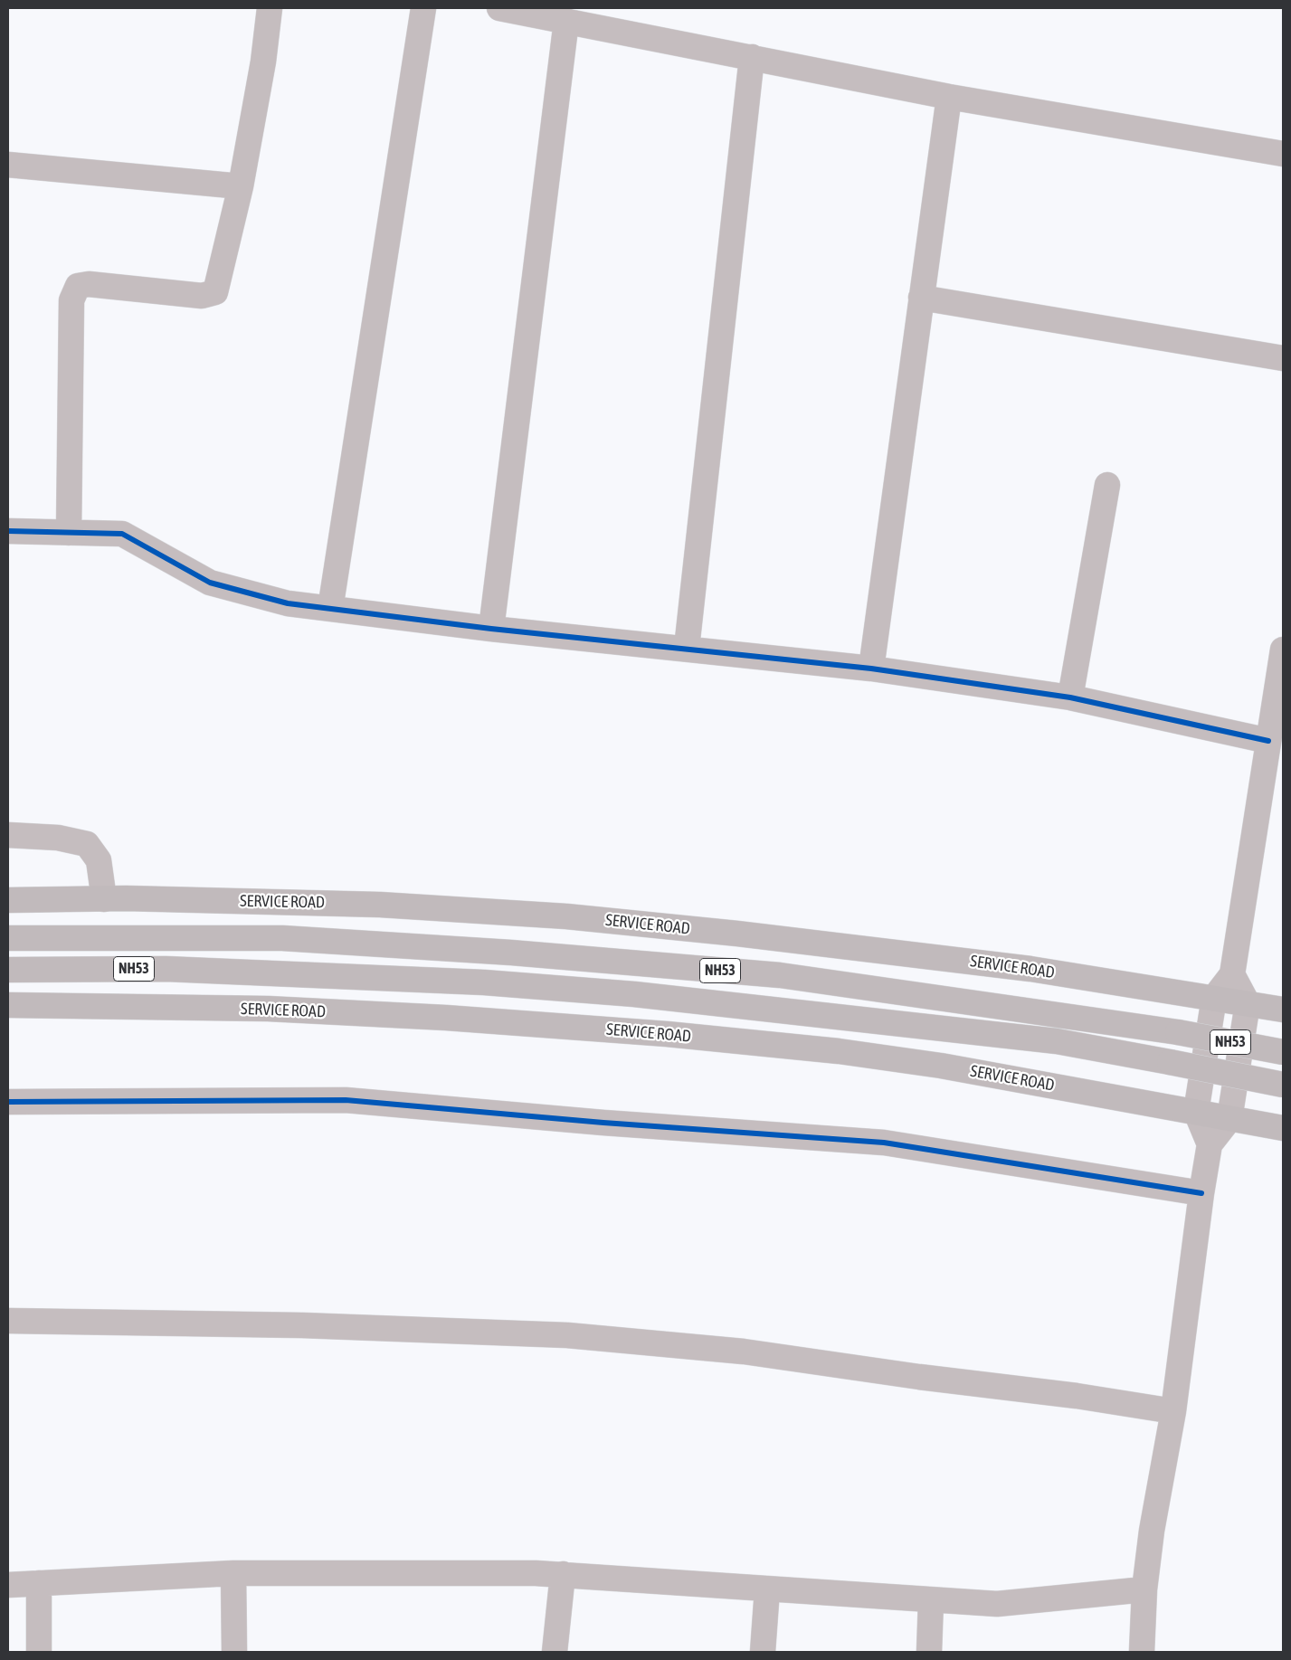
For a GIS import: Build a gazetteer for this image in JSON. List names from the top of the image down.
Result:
{
  "streets": {
    "highway": ["SERVICE ROAD", "NH53"]
  }
}
